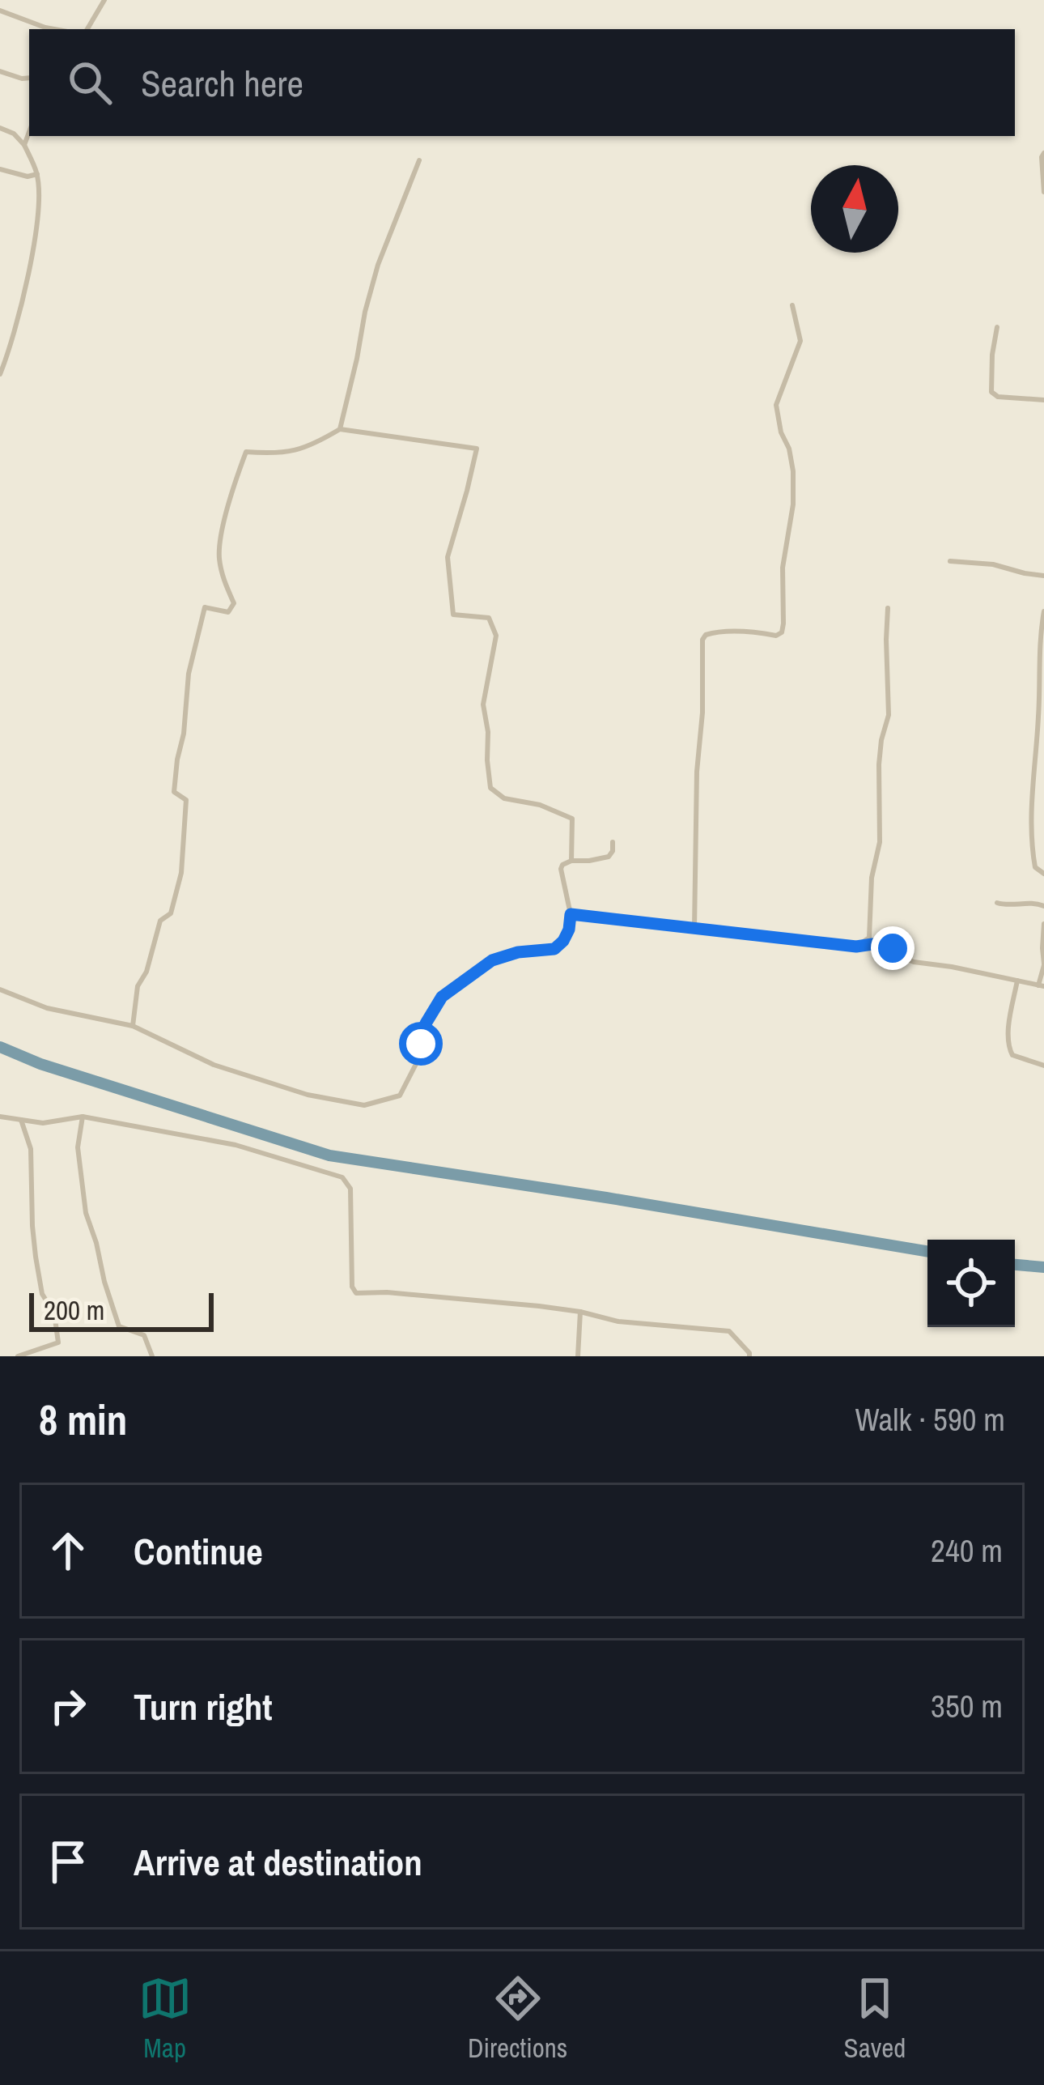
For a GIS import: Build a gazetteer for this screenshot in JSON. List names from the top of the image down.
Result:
{
  "scale_bar": "200 m",
  "north": "top",
  "page": {
    "search": "Search here",
    "scale": "200 m",
    "heading": ["8 min", "Walk · 590 m"],
    "list": [
      ["Continue", "240 m"],
      ["Turn right", "350 m"],
      "Arrive at destination"
    ],
    "nav": ["Map", "Directions", "Saved"]
  }
}
